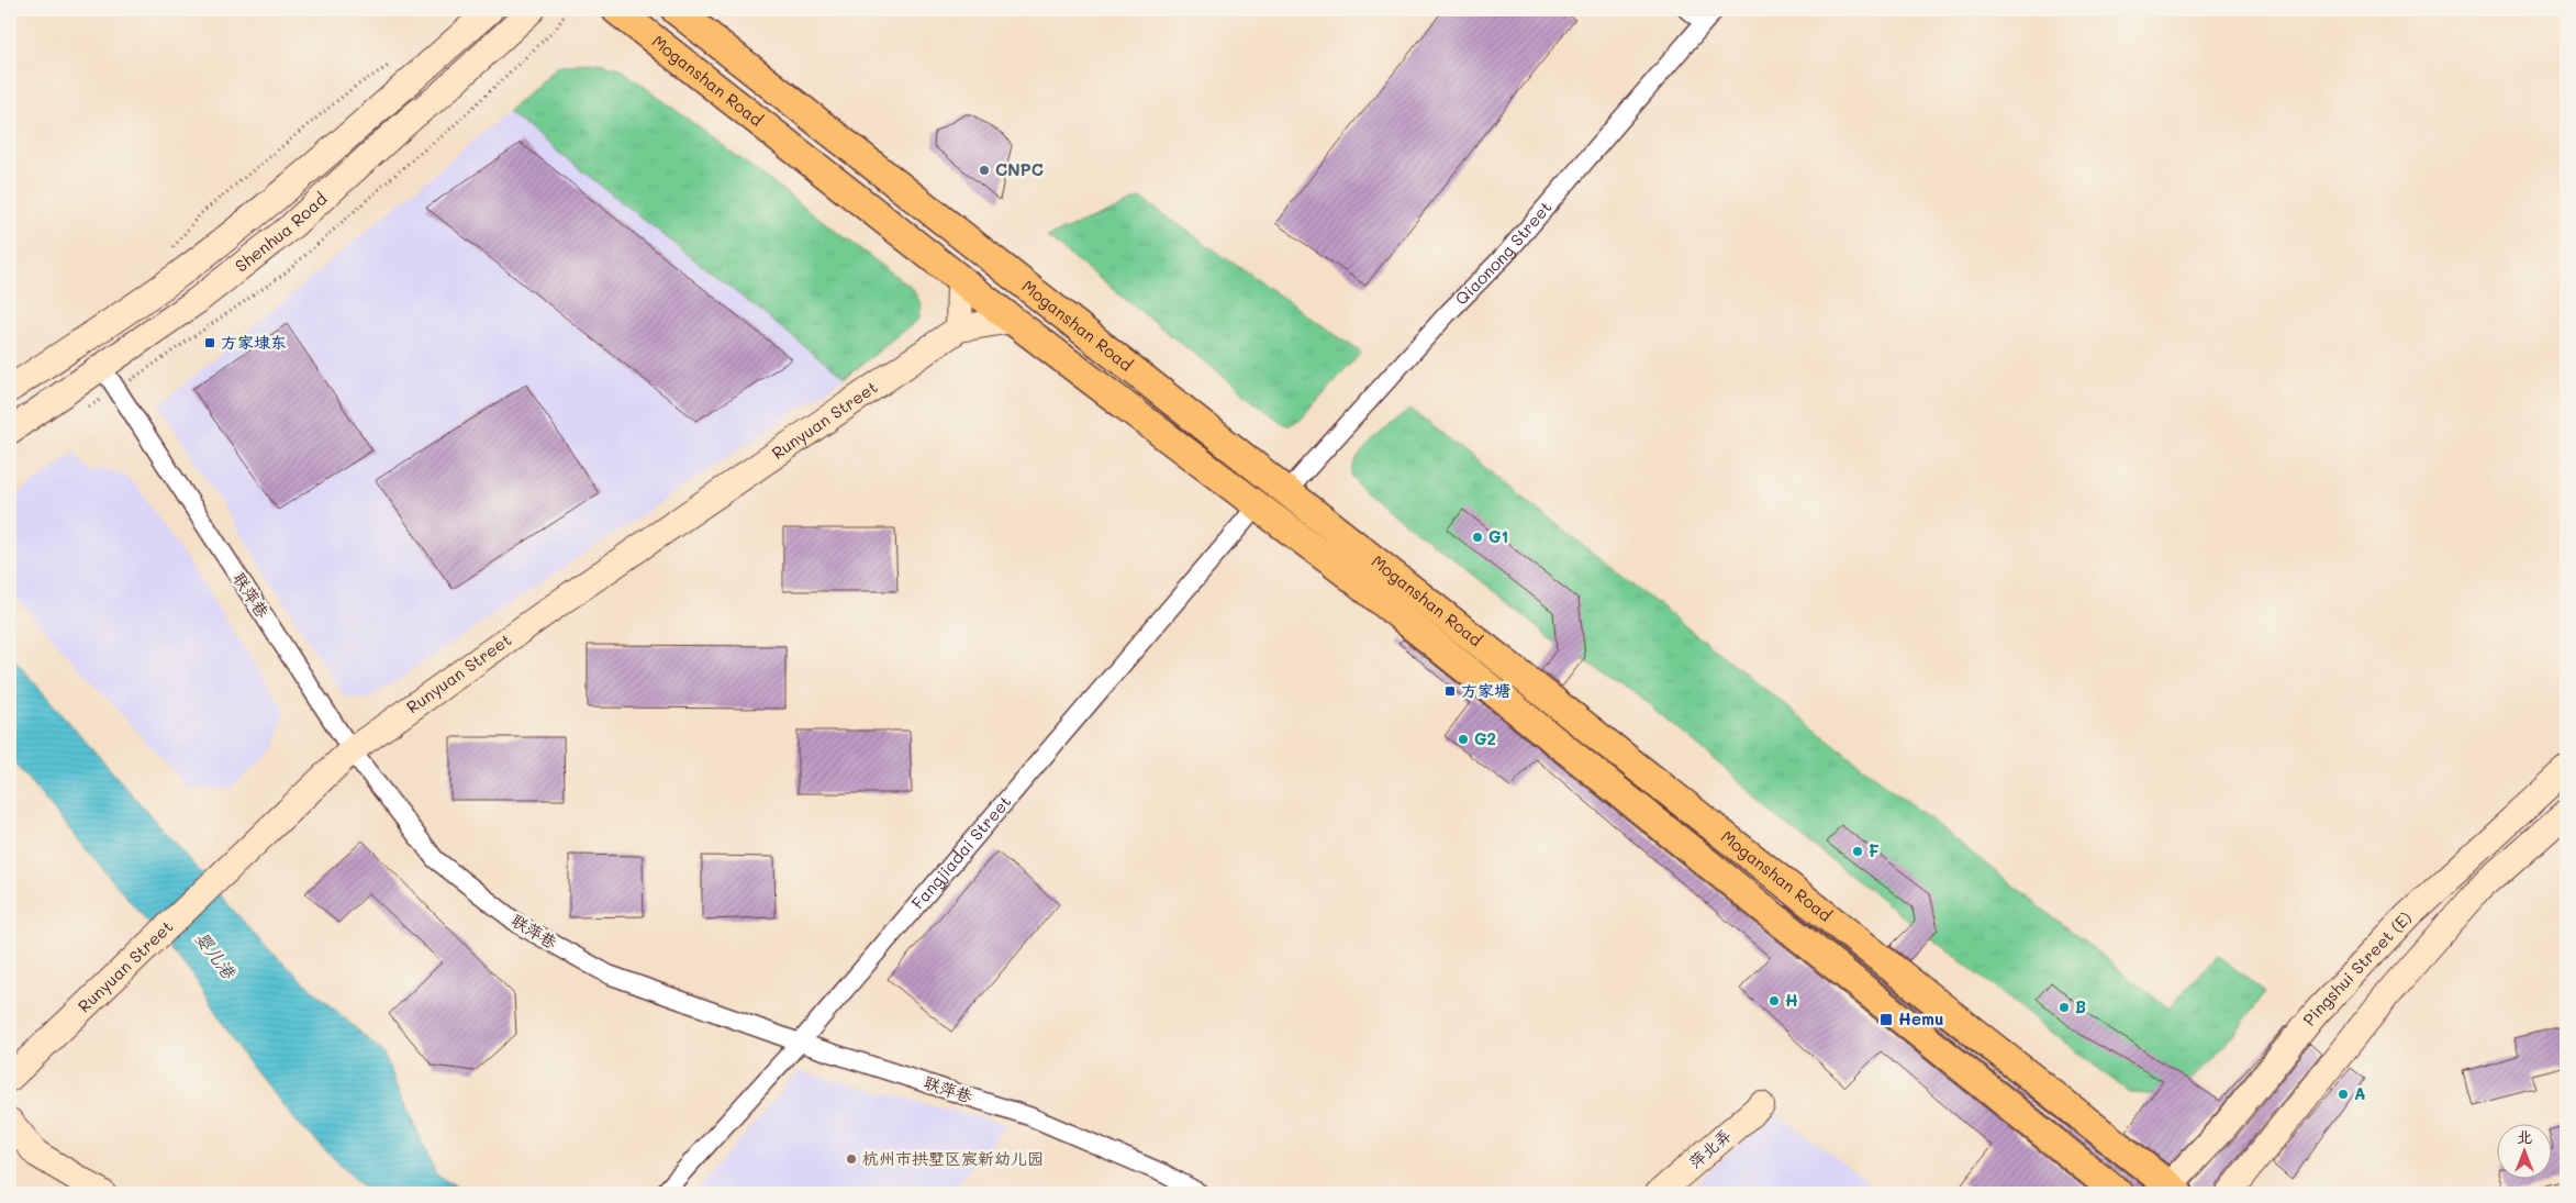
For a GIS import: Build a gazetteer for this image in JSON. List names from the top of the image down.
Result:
{
  "streets": {
    "main road": [
      "Moganshan Road",
      "Shenhua Road",
      "Runyuan Street",
      "Pingshui Street (E)",
      "萍北弄"
    ],
    "street": ["Qiaonong Street", "联萍巷", "Fangjiadai Street"]
  },
  "crossings": [
    ["Moganshan Road", "Qiaonong Street"],
    ["Moganshan Road", "Runyuan Street"],
    ["Moganshan Road", "Fangjiadai Street"],
    ["Moganshan Road", "Pingshui Street (E)"],
    ["Shenhua Road", "联萍巷"],
    ["Runyuan Street", "联萍巷"],
    ["联萍巷", "Fangjiadai Street"]
  ],
  "water": ["婴儿港"],
  "places": {
    "other": [
      "CNPC",
      "G1",
      "G2",
      "F",
      "H",
      "B",
      "A",
      "杭州市拱墅区宸新幼儿园"
    ],
    "transit": ["方家埭东", "方家塘", "Hemu"]
  },
  "north": "top"
}
